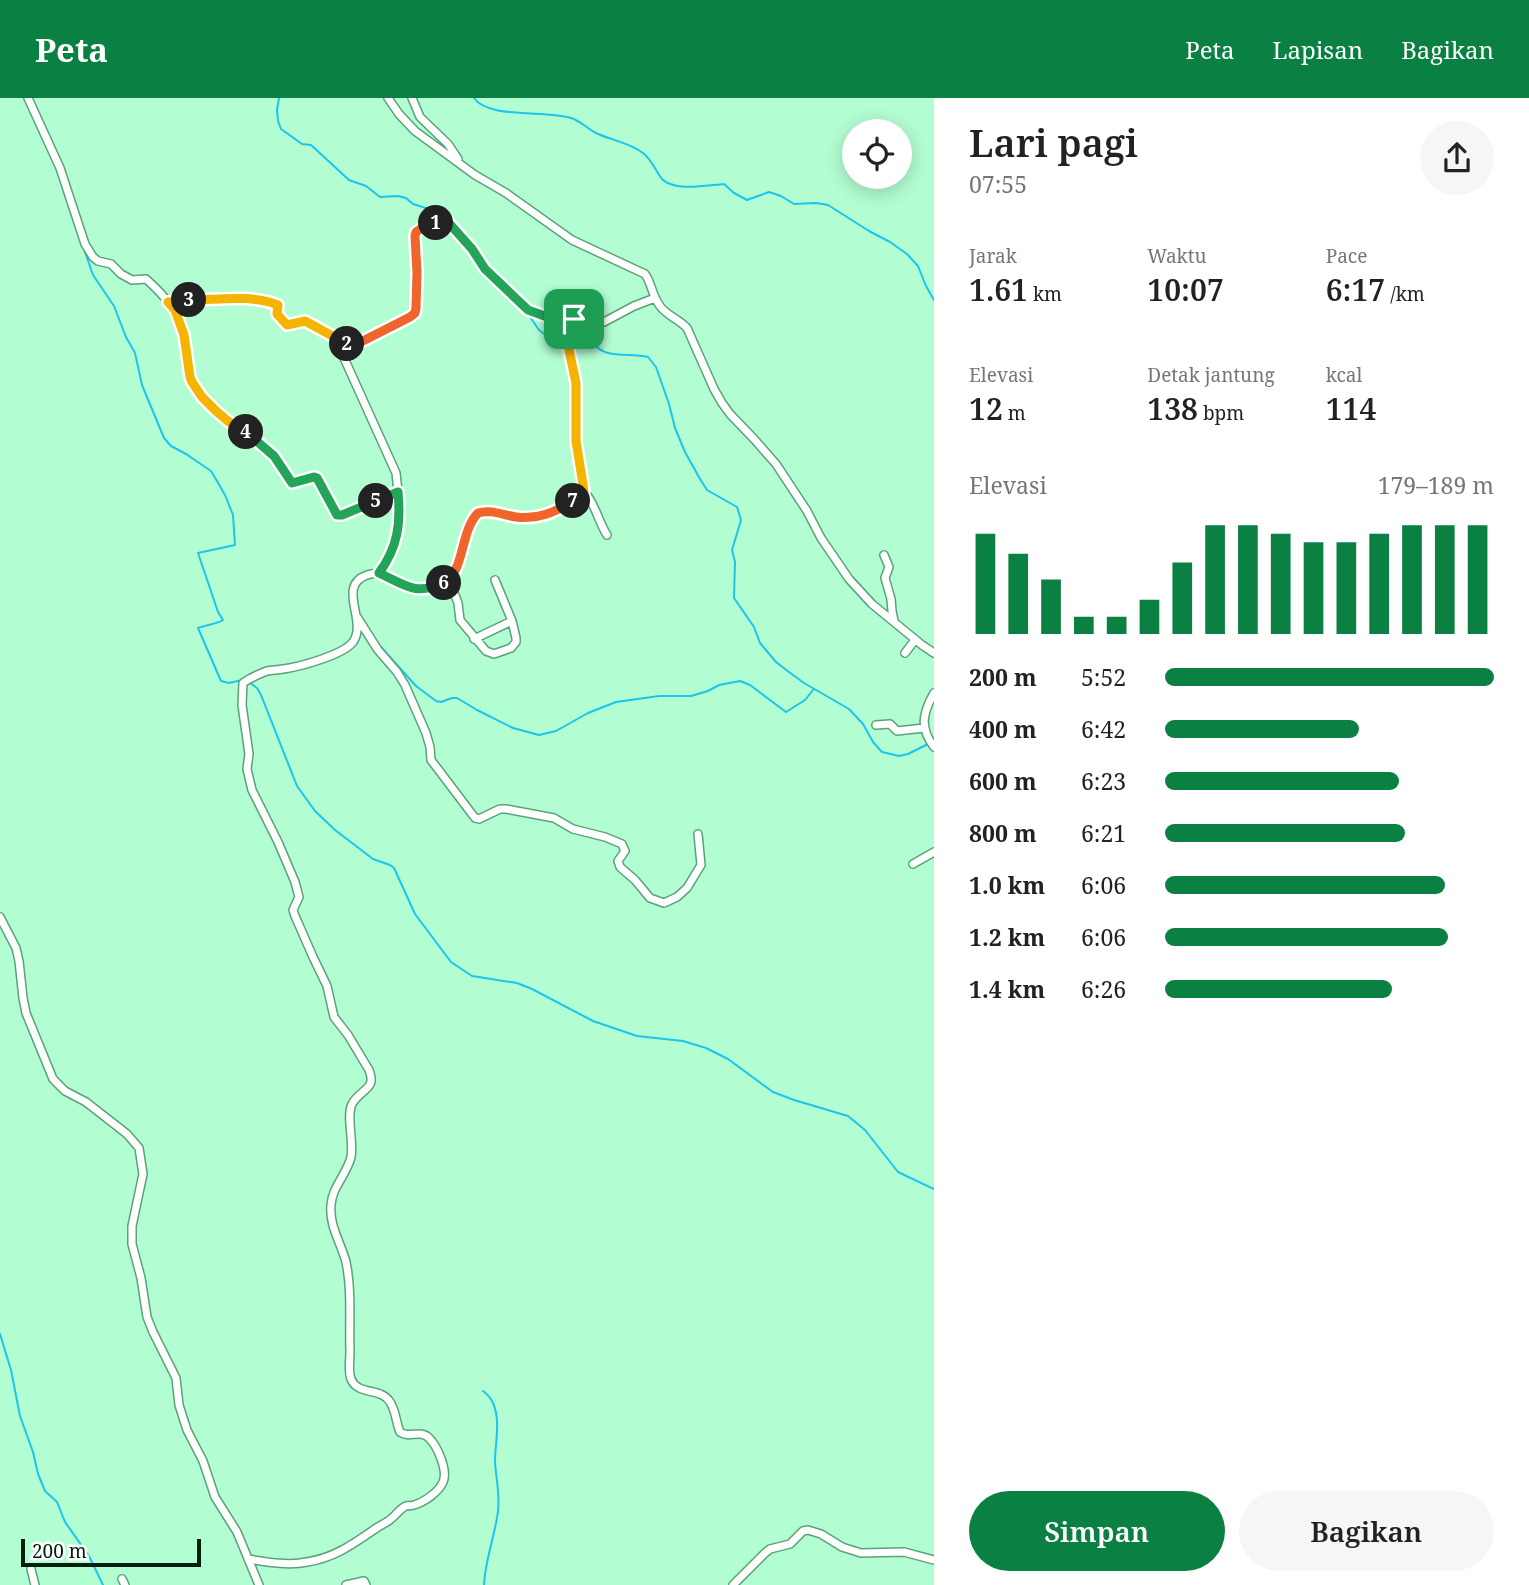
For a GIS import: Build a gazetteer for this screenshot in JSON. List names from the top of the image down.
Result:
{
  "scale_bar": "200 m",
  "page": {
    "header": "Peta",
    "nav": ["Peta", "Lapisan", "Bagikan"],
    "heading": ["Lari pagi", "07:55"],
    "pins": [
      "1",
      "3",
      "2",
      "4",
      "5",
      "7",
      "6"
    ],
    "stats": [
      ["Jarak", "1.61 km"],
      ["Waktu", "10:07"],
      ["Pace", "6:17 /km"],
      ["Elevasi", "12 m"],
      ["Detak jantung", "138 bpm"],
      ["kcal", "114"]
    ],
    "chart": ["Elevasi", "179–189 m"],
    "list": [
      {
        "name": "200 m",
        "note": "5:52"
      },
      {
        "name": "400 m",
        "note": "6:42"
      },
      {
        "name": "600 m",
        "note": "6:23"
      },
      {
        "name": "800 m",
        "note": "6:21"
      },
      {
        "name": "1.0 km",
        "note": "6:06"
      },
      {
        "name": "1.2 km",
        "note": "6:06"
      },
      {
        "name": "1.4 km",
        "note": "6:26"
      }
    ],
    "buttons": ["Simpan", "Bagikan"],
    "scale": "200 m"
  }
}
